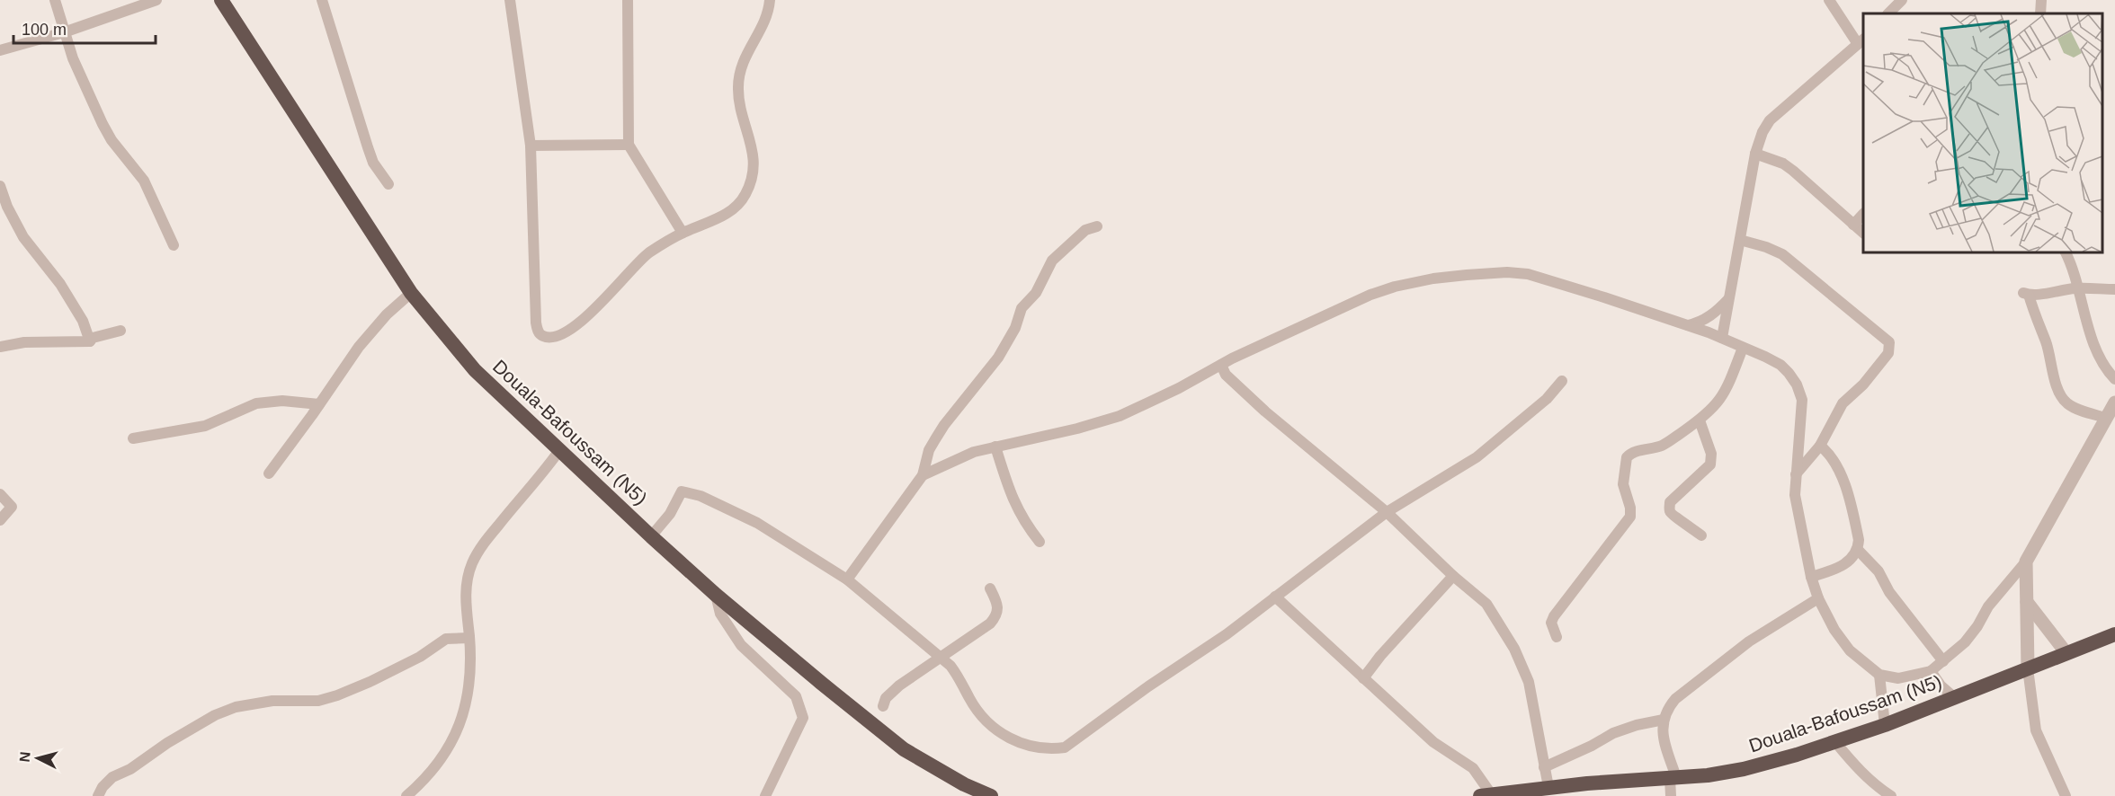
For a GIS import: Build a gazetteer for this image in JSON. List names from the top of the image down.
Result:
{
  "streets": {
    "highway": ["Douala-Bafoussam (N5)"]
  },
  "scale_bar": "100 m",
  "north": "left"
}
